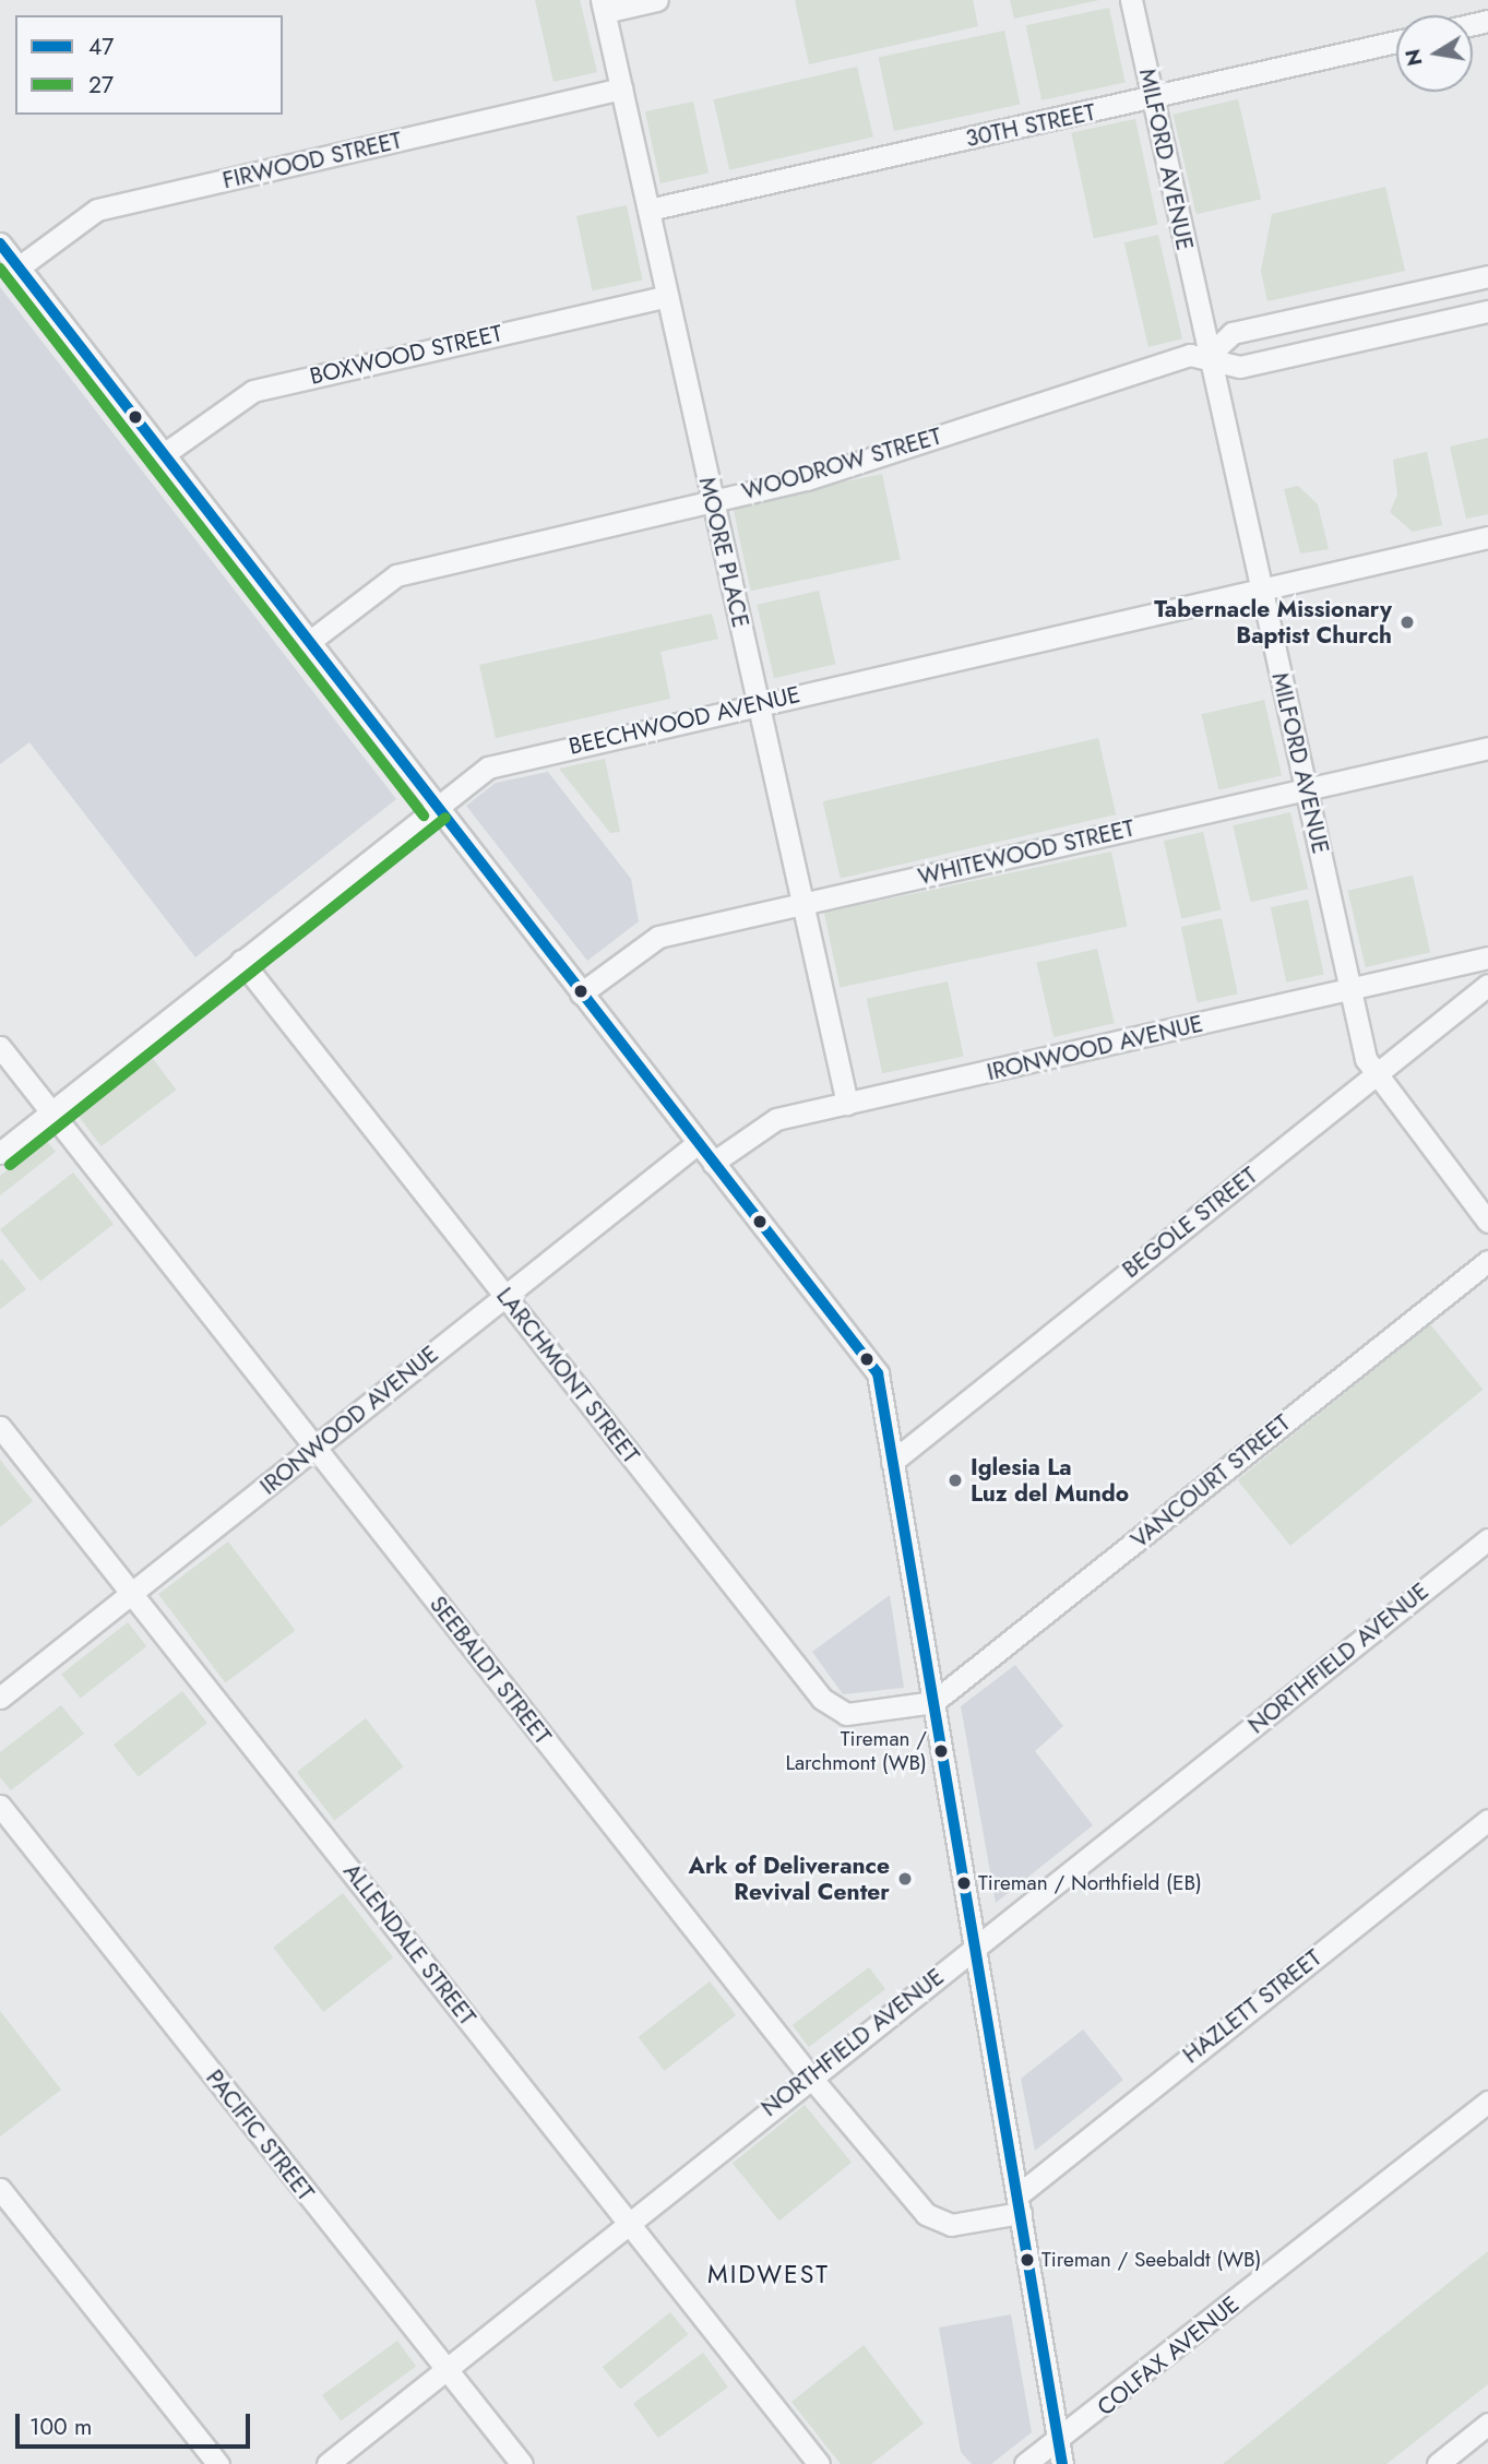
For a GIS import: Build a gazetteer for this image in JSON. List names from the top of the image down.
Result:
{
  "streets": {
    "street": [
      "30TH STREET",
      "MILFORD AVENUE",
      "FIRWOOD STREET",
      "BOXWOOD STREET",
      "WOODROW STREET",
      "MOORE PLACE",
      "BEECHWOOD AVENUE",
      "WHITEWOOD STREET",
      "IRONWOOD AVENUE",
      "BEGOLE STREET",
      "LARCHMONT STREET",
      "VANCOURT STREET",
      "NORTHFIELD AVENUE",
      "SEEBALDT STREET",
      "ALLENDALE STREET",
      "HAZLETT STREET",
      "PACIFIC STREET",
      "COLFAX AVENUE"
    ]
  },
  "crossings": [
    ["30TH STREET", "MILFORD AVENUE"],
    ["30TH STREET", "MOORE PLACE"],
    ["MILFORD AVENUE", "WOODROW STREET"],
    ["MILFORD AVENUE", "BEECHWOOD AVENUE"],
    ["MILFORD AVENUE", "WHITEWOOD STREET"],
    ["MILFORD AVENUE", "IRONWOOD AVENUE"],
    ["MILFORD AVENUE", "BEGOLE STREET"],
    ["FIRWOOD STREET", "MOORE PLACE"],
    ["BOXWOOD STREET", "MOORE PLACE"],
    ["WOODROW STREET", "MOORE PLACE"],
    ["MOORE PLACE", "BEECHWOOD AVENUE"],
    ["MOORE PLACE", "WHITEWOOD STREET"],
    ["MOORE PLACE", "IRONWOOD AVENUE"],
    ["BEECHWOOD AVENUE", "LARCHMONT STREET"],
    ["BEECHWOOD AVENUE", "SEEBALDT STREET"],
    ["IRONWOOD AVENUE", "LARCHMONT STREET"],
    ["IRONWOOD AVENUE", "SEEBALDT STREET"],
    ["IRONWOOD AVENUE", "ALLENDALE STREET"],
    ["LARCHMONT STREET", "VANCOURT STREET"],
    ["NORTHFIELD AVENUE", "SEEBALDT STREET"],
    ["NORTHFIELD AVENUE", "ALLENDALE STREET"],
    ["NORTHFIELD AVENUE", "PACIFIC STREET"],
    ["SEEBALDT STREET", "HAZLETT STREET"]
  ],
  "districts": ["MIDWEST"],
  "places": [
    "Tabernacle Missionary Baptist Church",
    "Iglesia La Luz del Mundo",
    "Tireman / Larchmont (WB)",
    "Ark of Deliverance Revival Center",
    "Tireman / Northfield (EB)",
    "Tireman / Seebaldt (WB)"
  ],
  "lines": ["transit line 47", "transit line 27"],
  "legend": ["47", "27"],
  "scale_bar": "100 m",
  "north": "left"
}
